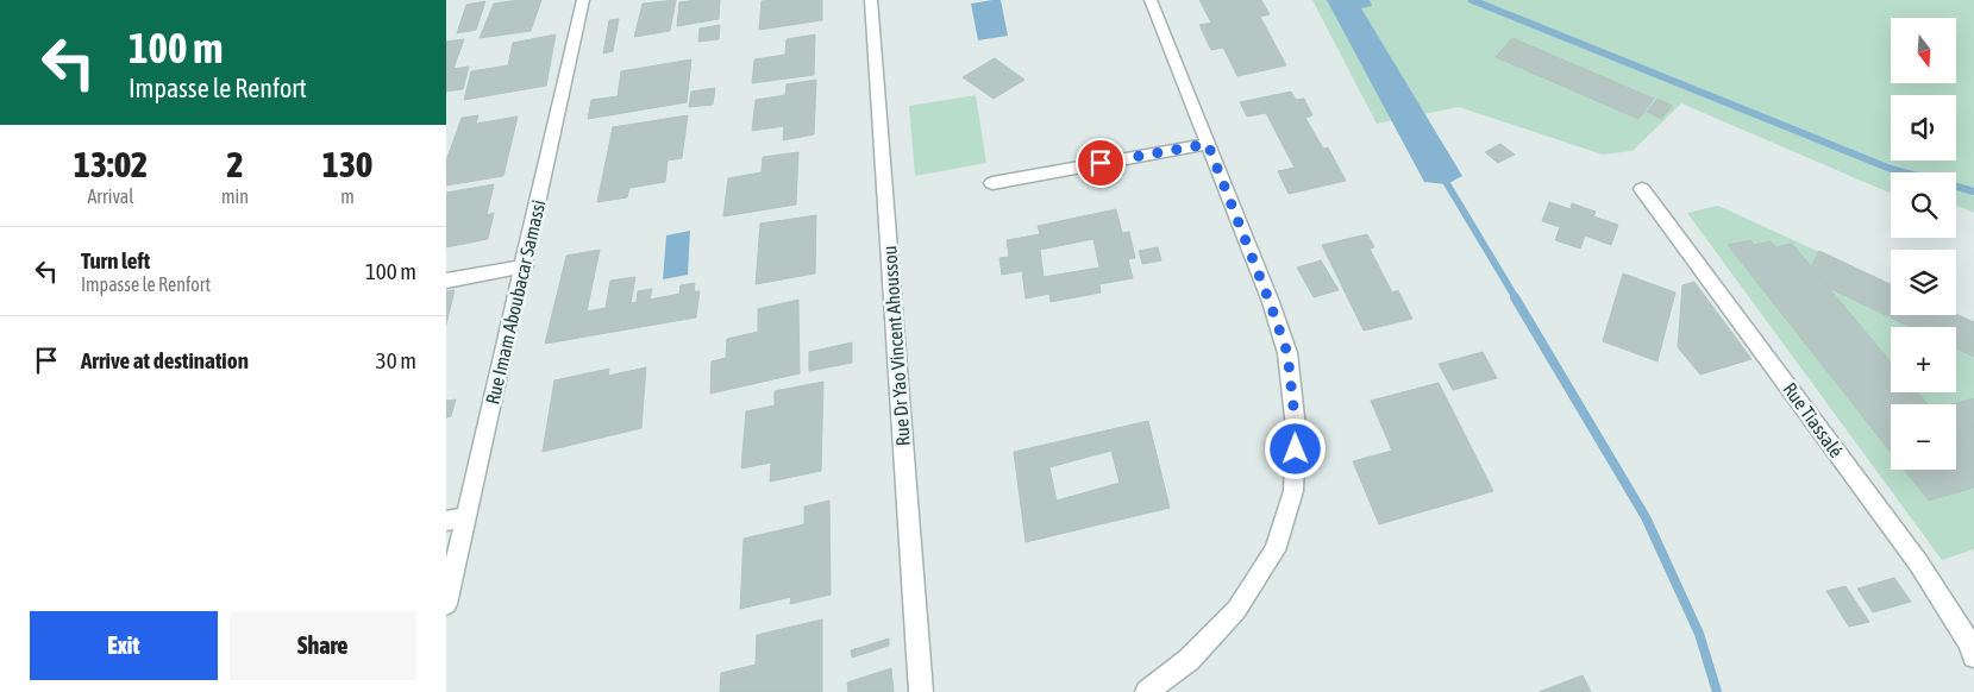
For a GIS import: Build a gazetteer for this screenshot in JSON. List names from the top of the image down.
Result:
{
  "streets": {
    "street": ["Rue Imam Aboubacar Samassi", "Rue Dr Yao Vincent Ahoussou", "Rue Tiassalé"]
  },
  "north": "bottom",
  "page": {
    "turn": ["100 m", "Impasse le Renfort"],
    "map_buttons": ["+", "−"],
    "eta": [
      "13:02",
      "Arrival",
      "2",
      "min",
      "130",
      "m"
    ],
    "list": [
      {
        "name": "Turn left",
        "note": "Impasse le Renfort",
        "value": "100 m"
      },
      {
        "name": "Arrive at destination",
        "value": "30 m"
      }
    ],
    "buttons": ["Exit", "Share"]
  }
}
